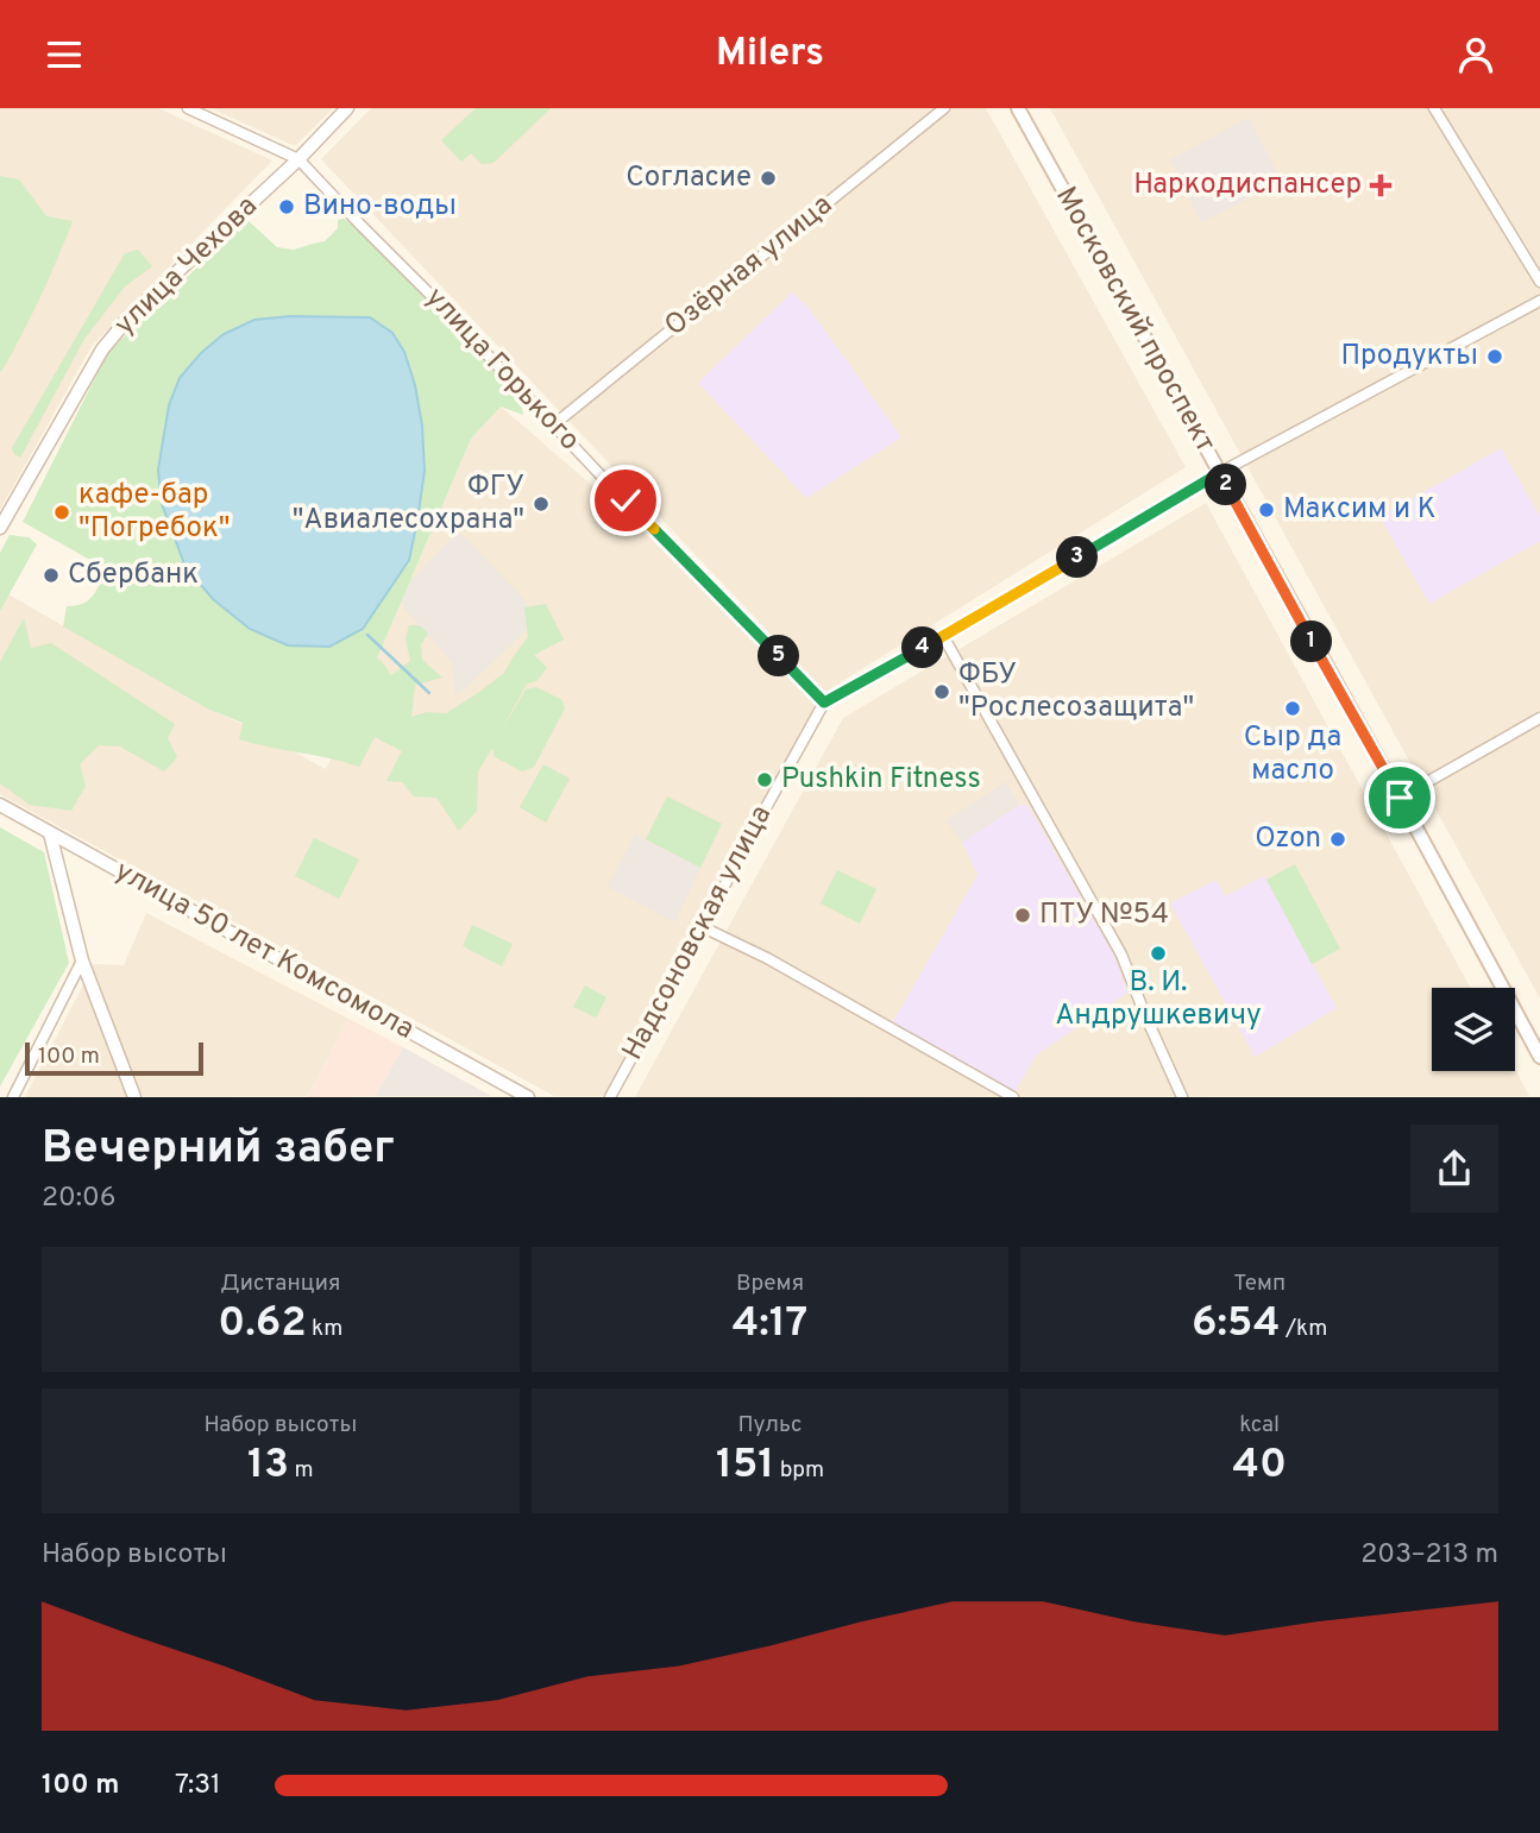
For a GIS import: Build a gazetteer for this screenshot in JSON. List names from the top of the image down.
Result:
{
  "streets": {
    "main road": ["Московский проспект"],
    "street": [
      "улица Чехова",
      "Озёрная улица",
      "улица Горького",
      "Надсоновская улица",
      "улица 50 лет Комсомола"
    ]
  },
  "crossings": [
    ["улица Чехова", "улица Горького"],
    ["Озёрная улица", "улица Горького"],
    ["улица Горького", "Надсоновская улица"]
  ],
  "places": {
    "other": [
      "Согласие",
      "Вино-воды",
      "Продукты",
      "ФГУ \"Авиалесохрана\"",
      "Максим и К",
      "кафе-бар \"Погребок\"",
      "Сбербанк",
      "ФБУ \"Рослесозащита\"",
      "Сыр да масло",
      "Pushkin Fitness",
      "Ozon",
      "ПТУ №54",
      "В. И. Андрушкевичу"
    ],
    "health": ["Наркодиспансер"]
  },
  "scale_bar": "100 m",
  "page": {
    "header": "Milers",
    "pins": [
      "2",
      "3",
      "1",
      "4",
      "5"
    ],
    "scale": "100 m",
    "heading": ["Вечерний забег", "20:06"],
    "stats": [
      ["Дистанция", "0.62 km"],
      ["Время", "4:17"],
      ["Темп", "6:54 /km"],
      ["Набор высоты", "13 m"],
      ["Пульс", "151 bpm"],
      ["kcal", "40"]
    ],
    "chart": ["Набор высоты", "203–213 m"],
    "list": [
      {
        "name": "100 m",
        "note": "7:31"
      }
    ]
  }
}
